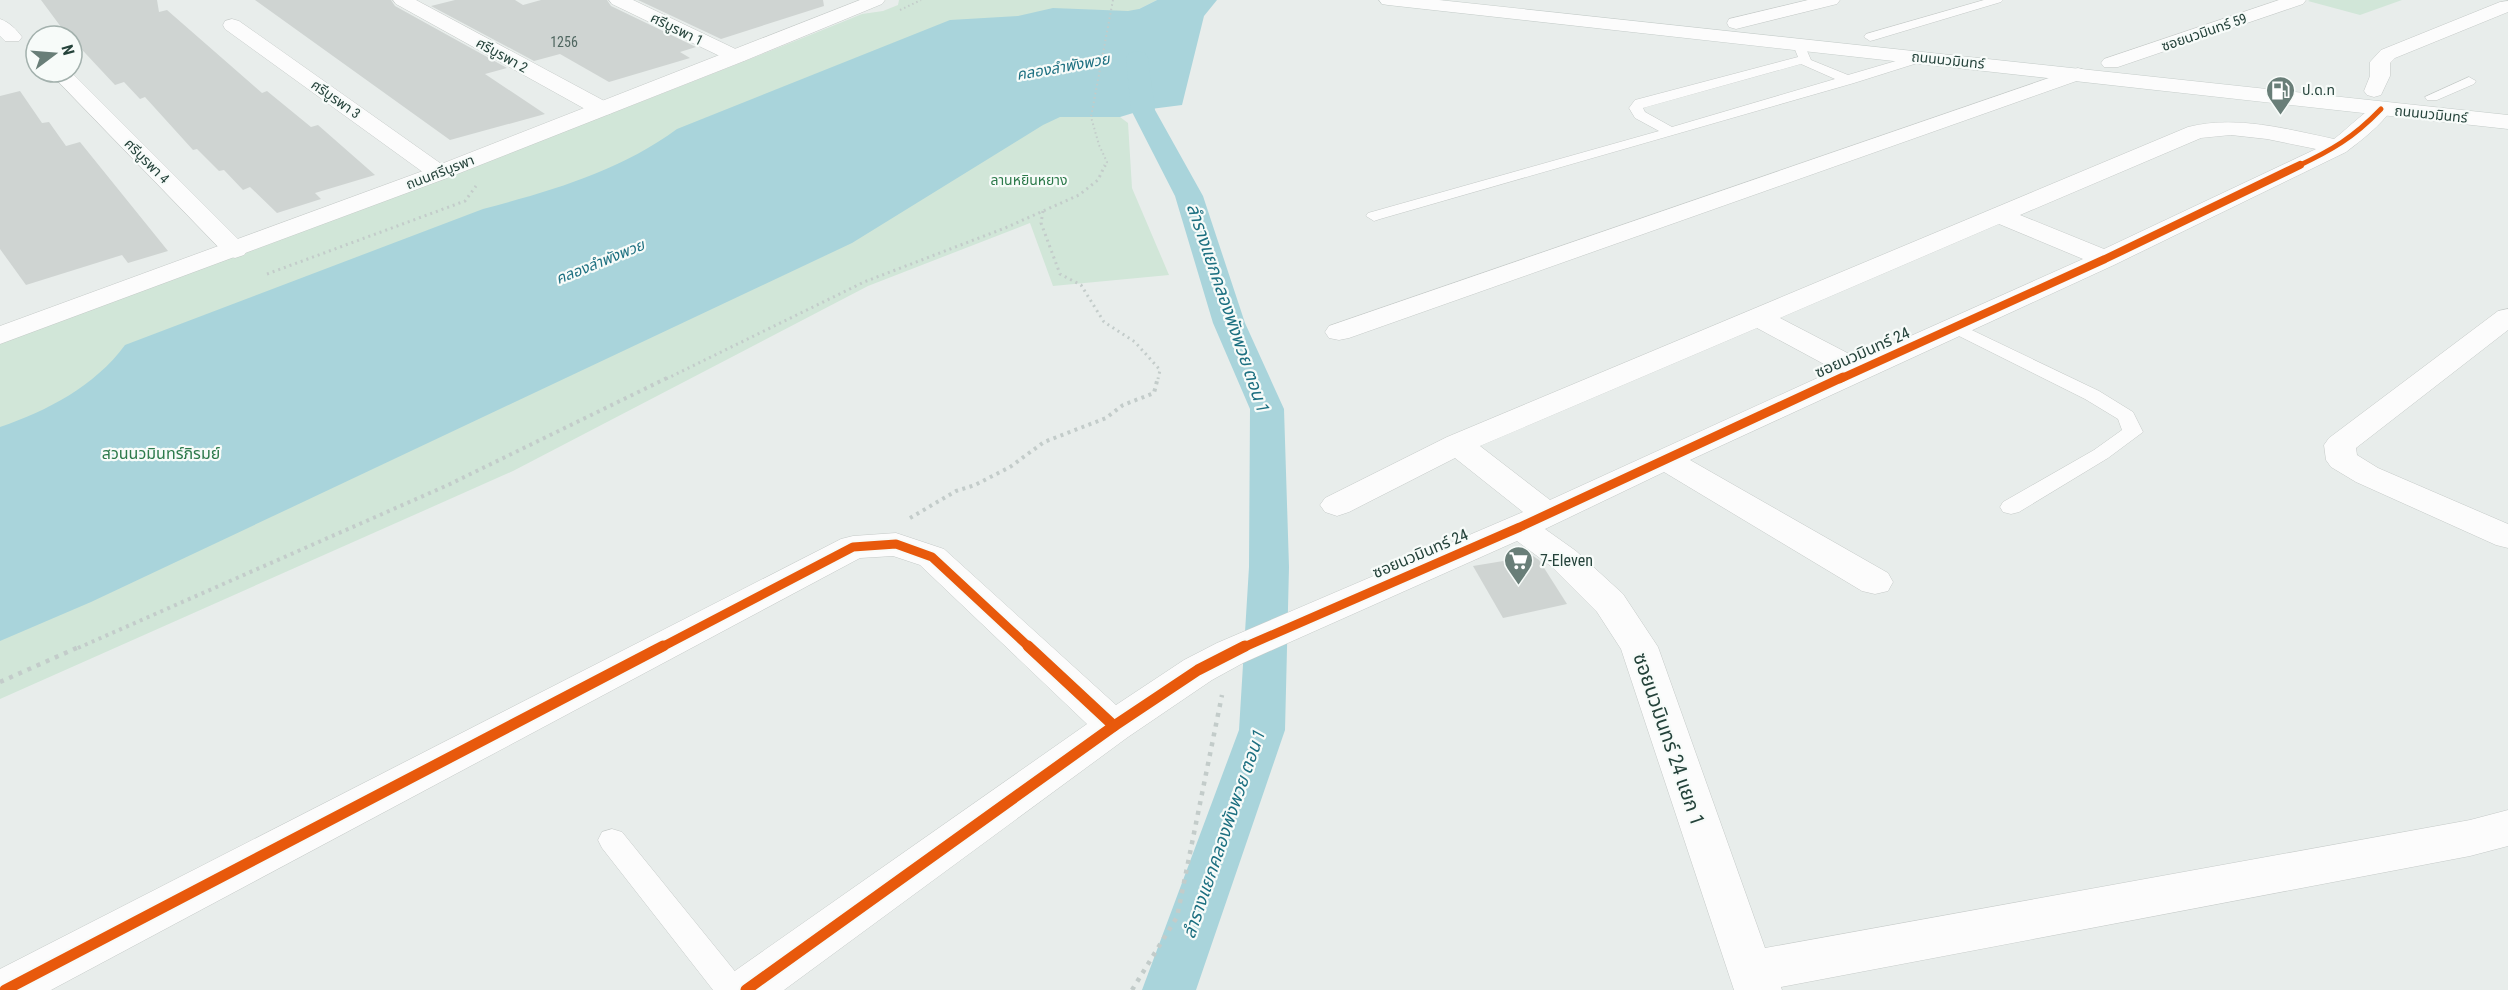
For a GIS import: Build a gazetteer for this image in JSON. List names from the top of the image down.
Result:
{
  "streets": {
    "street": [
      "ศรีบูรพา 1",
      "ซอยนวมินทร์ 59",
      "ศรีบูรพา 2",
      "ถนนนวมินทร์",
      "ศรีบูรพา 3",
      "ศรีบูรพา 4",
      "ถนนศรีบูรพา",
      "ซอยนวมินทร์ 24",
      "ซอยนวมินทร์ 24 แยก 1"
    ]
  },
  "crossings": [
    ["ศรีบูรพา 1", "ถนนศรีบูรพา"],
    ["ซอยนวมินทร์ 59", "ถนนนวมินทร์"],
    ["ศรีบูรพา 2", "ถนนศรีบูรพา"],
    ["ถนนนวมินทร์", "ซอยนวมินทร์ 24"],
    ["ศรีบูรพา 3", "ถนนศรีบูรพา"],
    ["ศรีบูรพา 4", "ถนนศรีบูรพา"],
    ["ซอยนวมินทร์ 24", "ซอยนวมินทร์ 24 แยก 1"]
  ],
  "water": ["คลองลำพังพวย", "ลำรางแยกคลองพังพวย ตอน 1"],
  "parks": ["ลานหยินหยาง", "สวนนวมินทร์ภิรมย์"],
  "places": {
    "fuel station": ["ป.ด.ท"],
    "supermarket": ["7-Eleven"]
  },
  "house_numbers": ["1256"],
  "north": "right"
}
